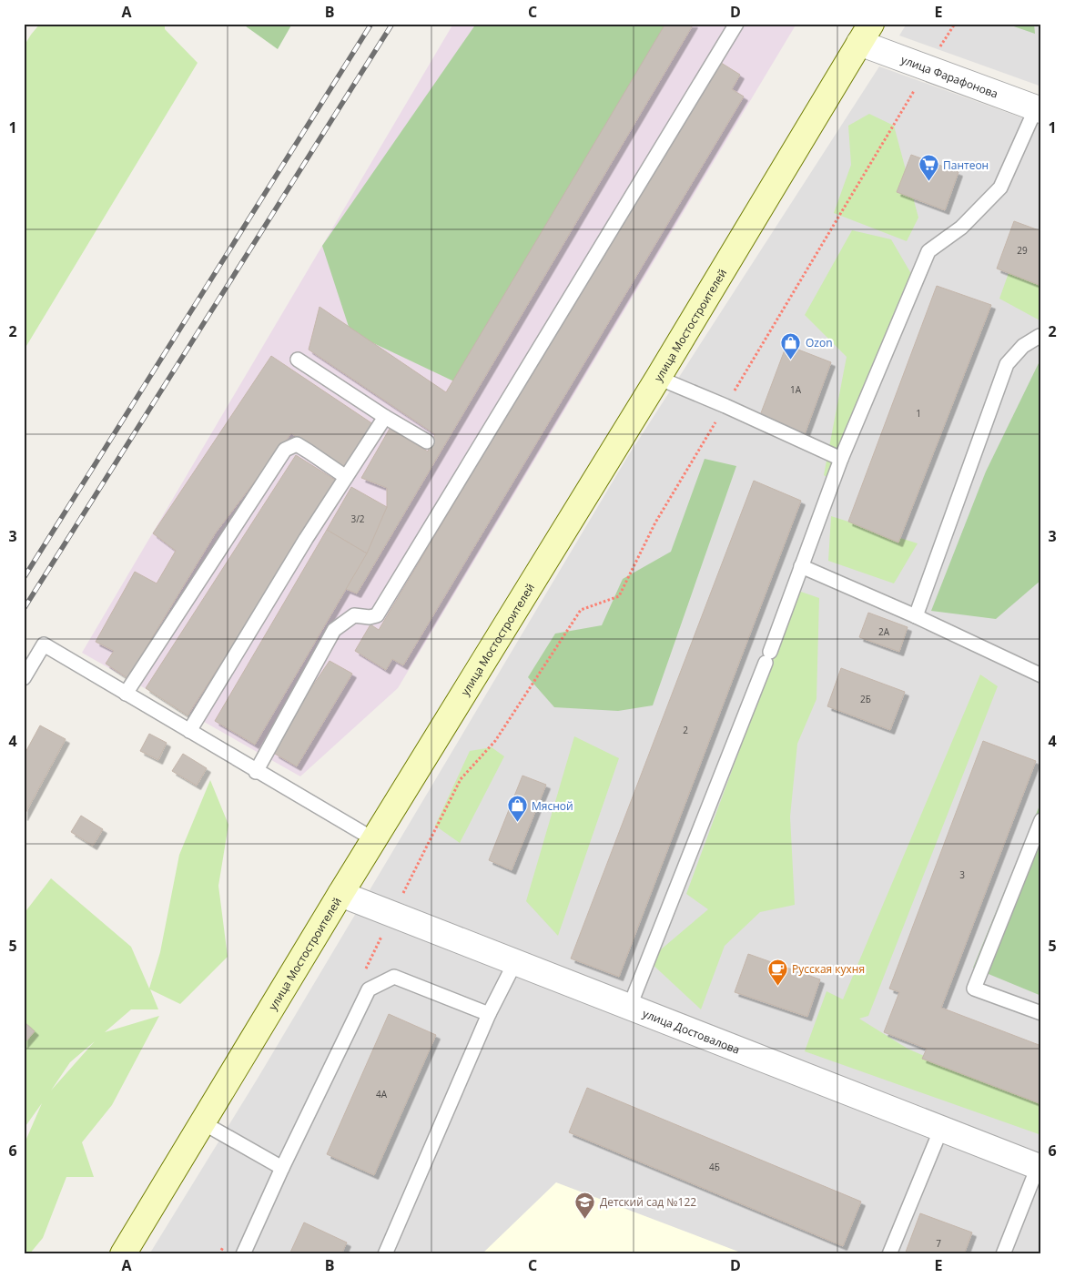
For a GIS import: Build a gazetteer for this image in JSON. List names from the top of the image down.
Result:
{
  "streets": {
    "main road": ["улица Мостостроителей"],
    "street": ["улица Фарафонова", "улица Достовалова"]
  },
  "crossings": [
    ["улица Фарафонова", "улица Мостостроителей"],
    ["улица Мостостроителей", "улица Достовалова"]
  ],
  "places": {
    "supermarket": ["Пантеон"],
    "shop": ["Ozon", "Мясной"],
    "cafe": ["Русская кухня"],
    "school or university": ["Детский сад №122"]
  },
  "house_numbers": [
    "29",
    "1А",
    "1",
    "3/2",
    "2А",
    "2Б",
    "2",
    "3",
    "4А",
    "4Б",
    "7"
  ],
  "grid": {
    "columns": [
      "A",
      "B",
      "C",
      "D",
      "E"
    ],
    "rows": [
      "1",
      "2",
      "3",
      "4",
      "5",
      "6"
    ]
  }
}
